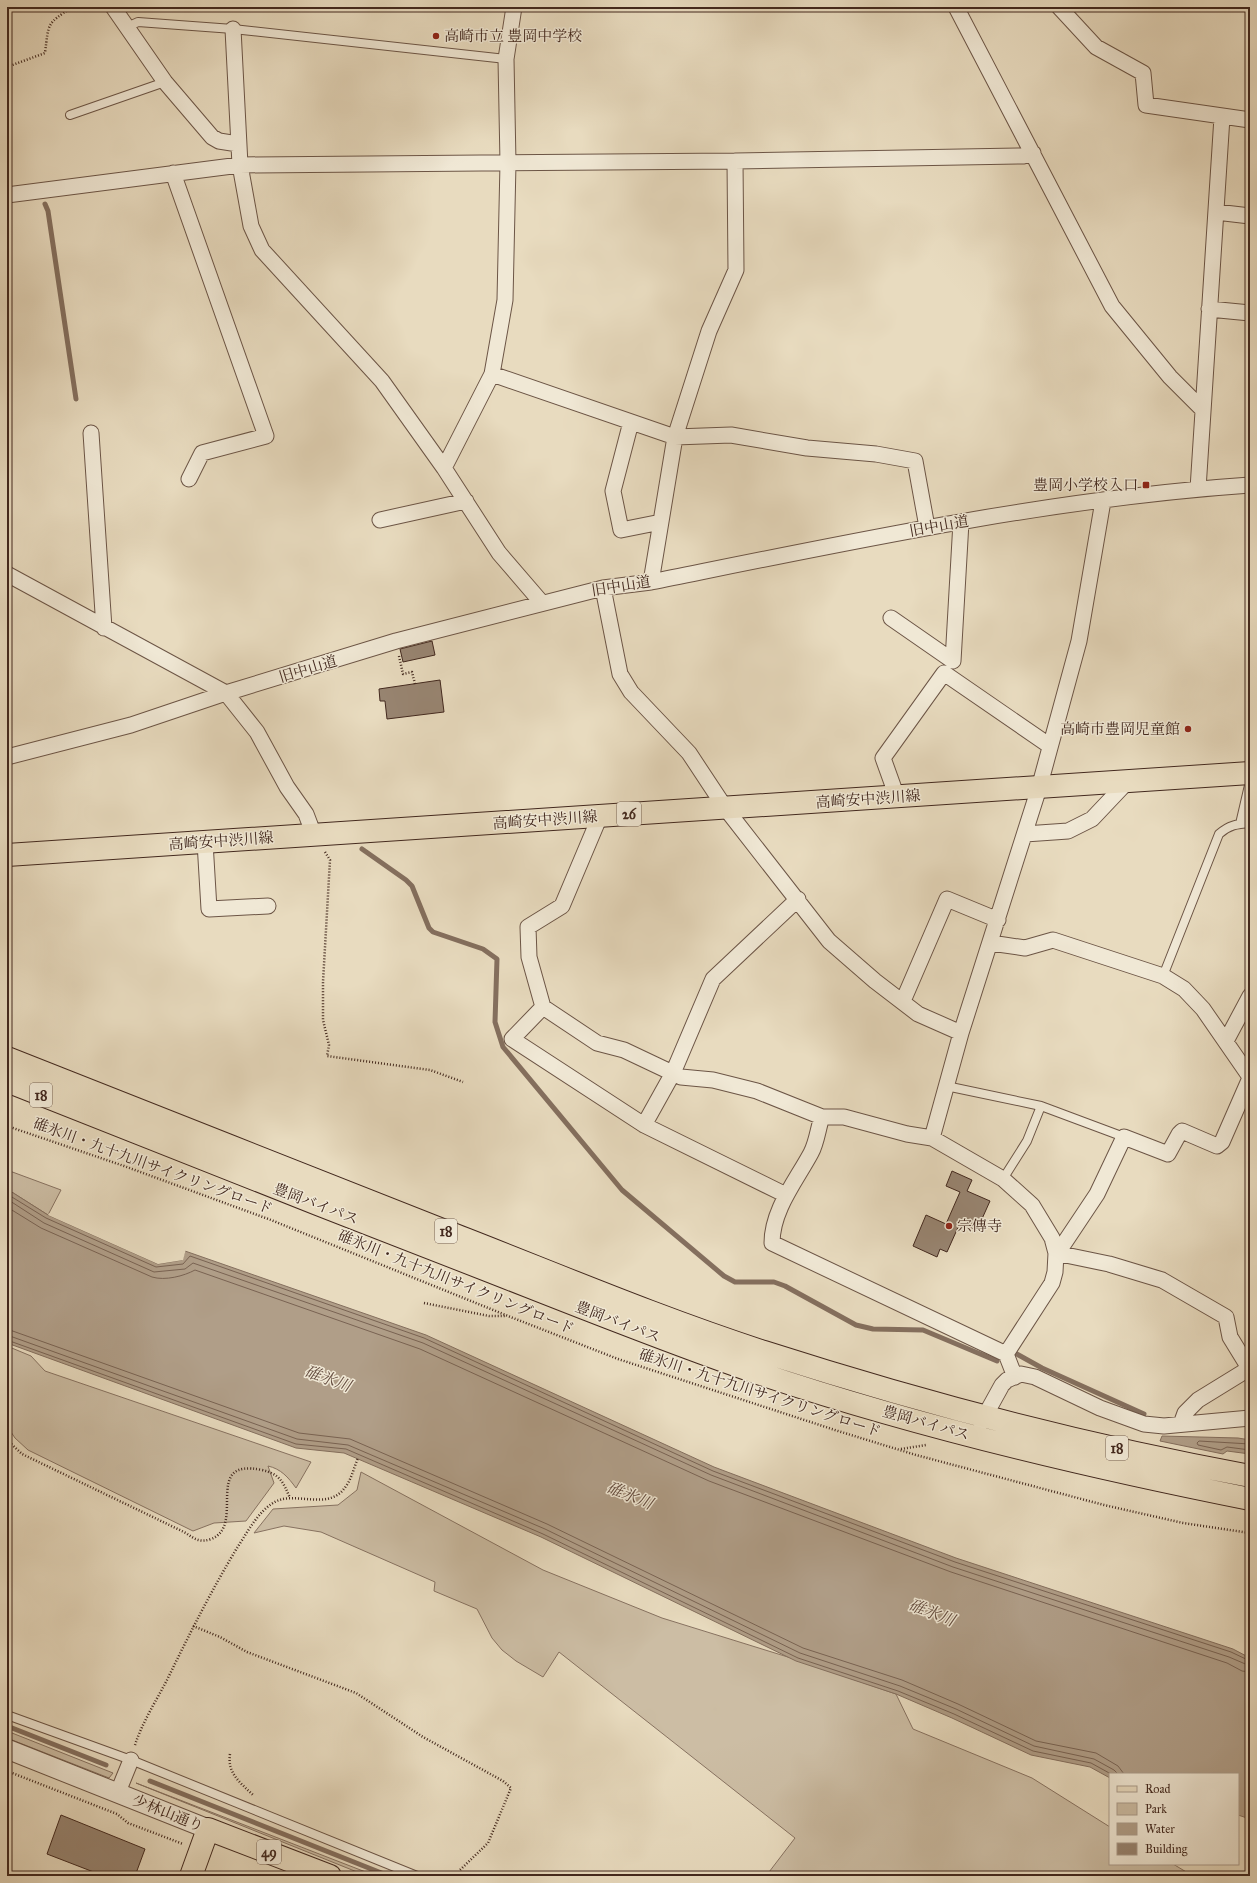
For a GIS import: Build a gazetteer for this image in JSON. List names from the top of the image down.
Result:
{
  "streets": {
    "main road": [
      "高崎安中渋川線",
      "26",
      "18",
      "豊岡バイパス",
      "少林山通り",
      "49"
    ],
    "street": ["旧中山道"],
    "path": ["碓氷川・九十九川サイクリングロード"]
  },
  "water": ["碓氷川"],
  "places": {
    "other": ["高崎市立 豊岡中学校", "高崎市豊岡児童館", "宗傳寺"],
    "transit": ["豊岡小学校入口"]
  },
  "legend": [
    "Road",
    "Park",
    "Water",
    "Building"
  ]
}
